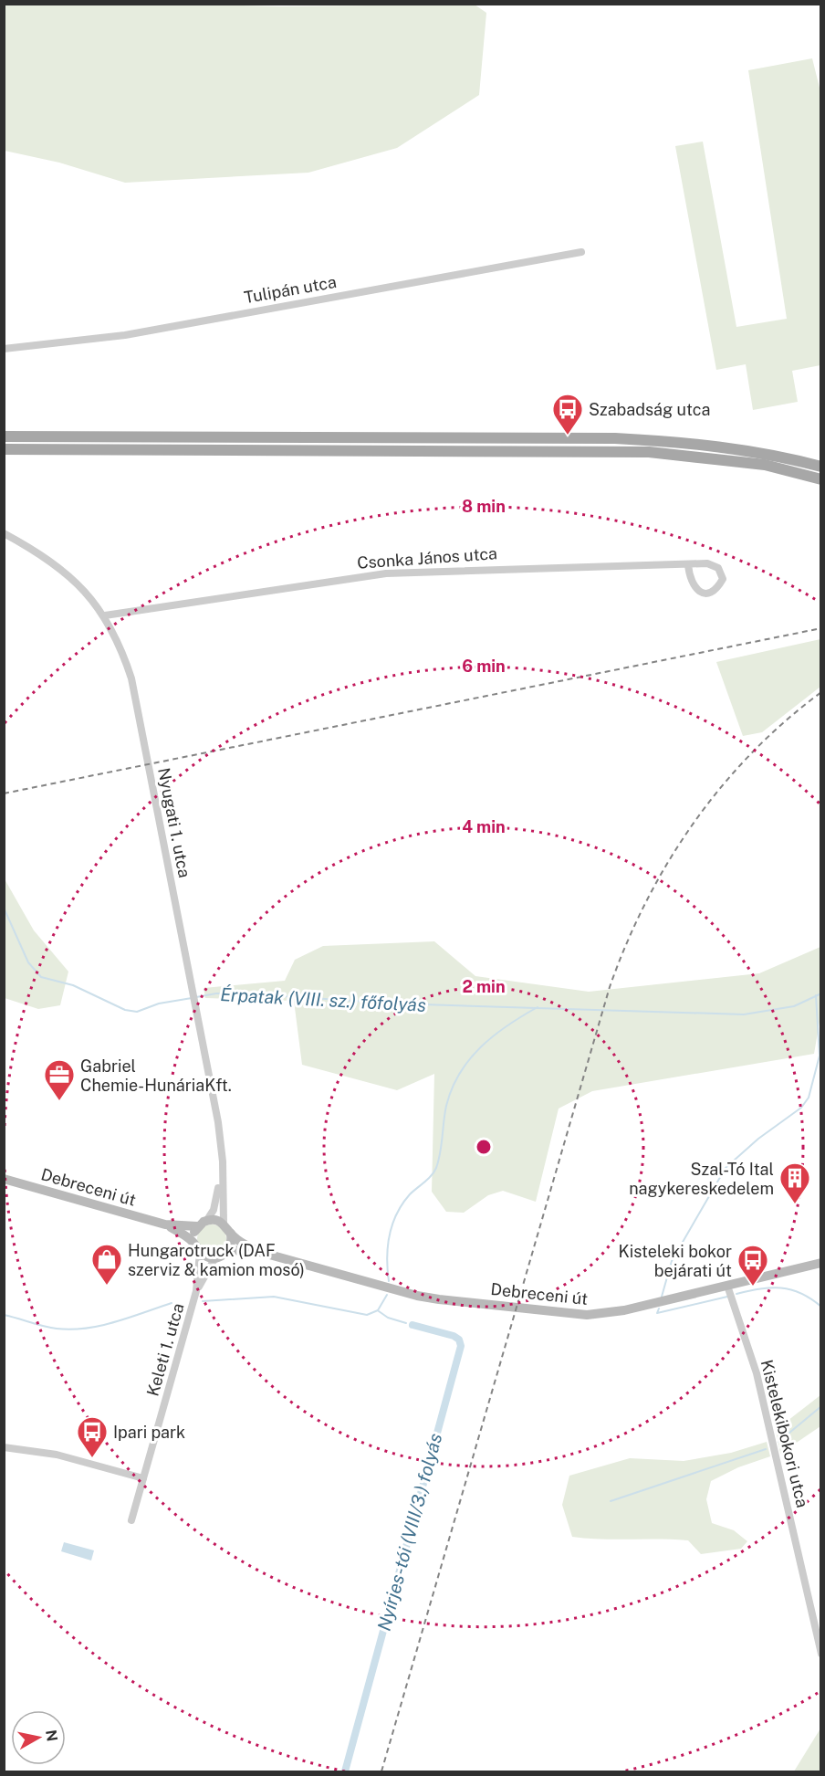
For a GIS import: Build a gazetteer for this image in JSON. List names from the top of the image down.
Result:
{
  "streets": {
    "street": [
      "Tulipán utca",
      "Csonka János utca",
      "Nyugati 1. utca",
      "Debreceni út",
      "Keleti 1. utca",
      "Kistelekibokori utca"
    ]
  },
  "crossings": [
    ["Csonka János utca", "Nyugati 1. utca"],
    ["Debreceni út", "Kistelekibokori utca"]
  ],
  "water": ["Érpatak (VIII. sz.) főfolyás", "Nyírjes-tói (VIII/3.) folyás"],
  "places": {
    "bus stop": ["Szabadság utca", "Kisteleki bokor bejárati út", "Ipari park"],
    "office": ["Gabriel Chemie-HunáriaKft."],
    "building": ["Szal-Tó Ital nagykereskedelem"],
    "shop": ["Hungarotruck (DAF szerviz & kamion mosó)"]
  },
  "north": "right",
  "rings": [
    "8 min",
    "6 min",
    "4 min",
    "2 min"
  ]
}
